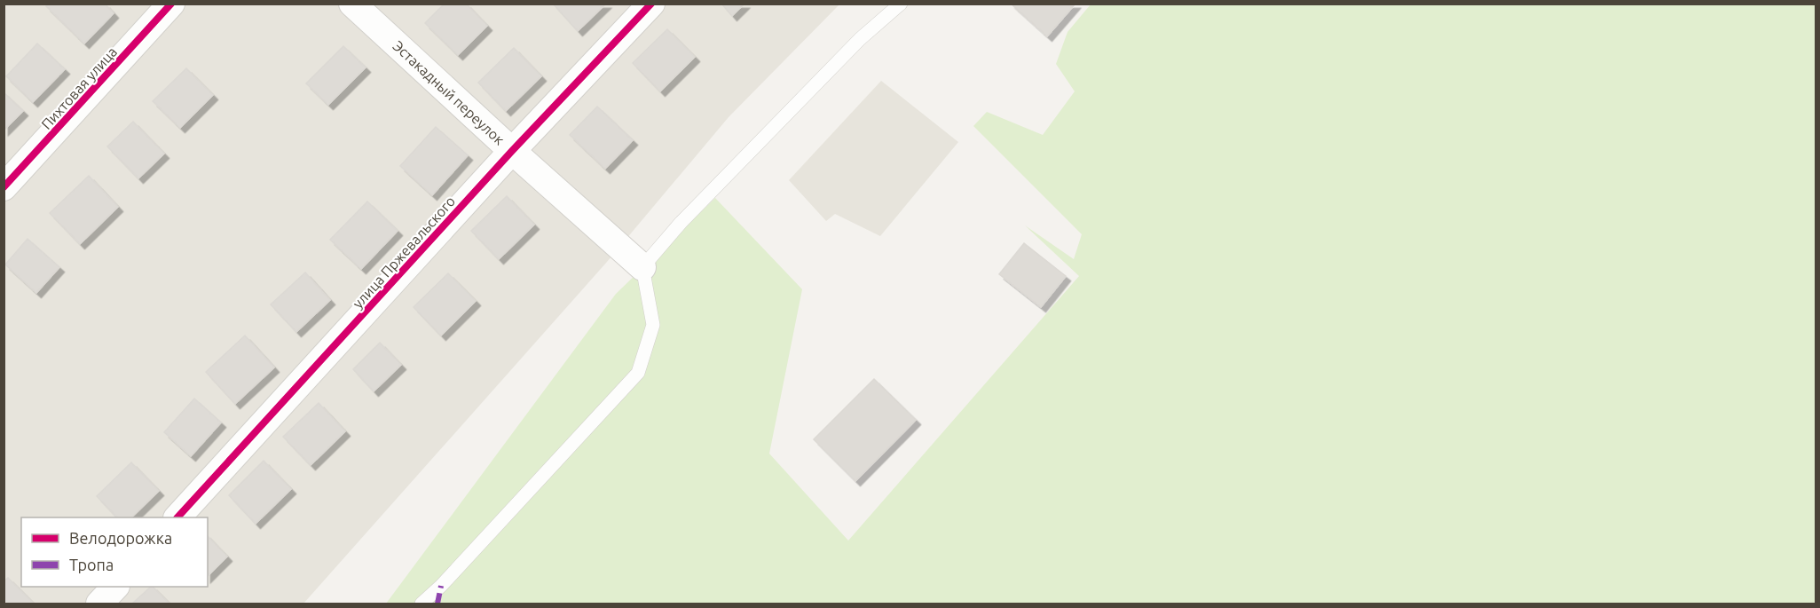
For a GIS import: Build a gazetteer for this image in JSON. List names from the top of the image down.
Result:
{
  "streets": {
    "street": ["Пихтовая улица", "Эстакадный переулок", "улица Пржевальского"]
  },
  "crossings": [
    ["Эстакадный переулок", "улица Пржевальского"]
  ],
  "legend": ["Велодорожка", "Тропа"]
}
